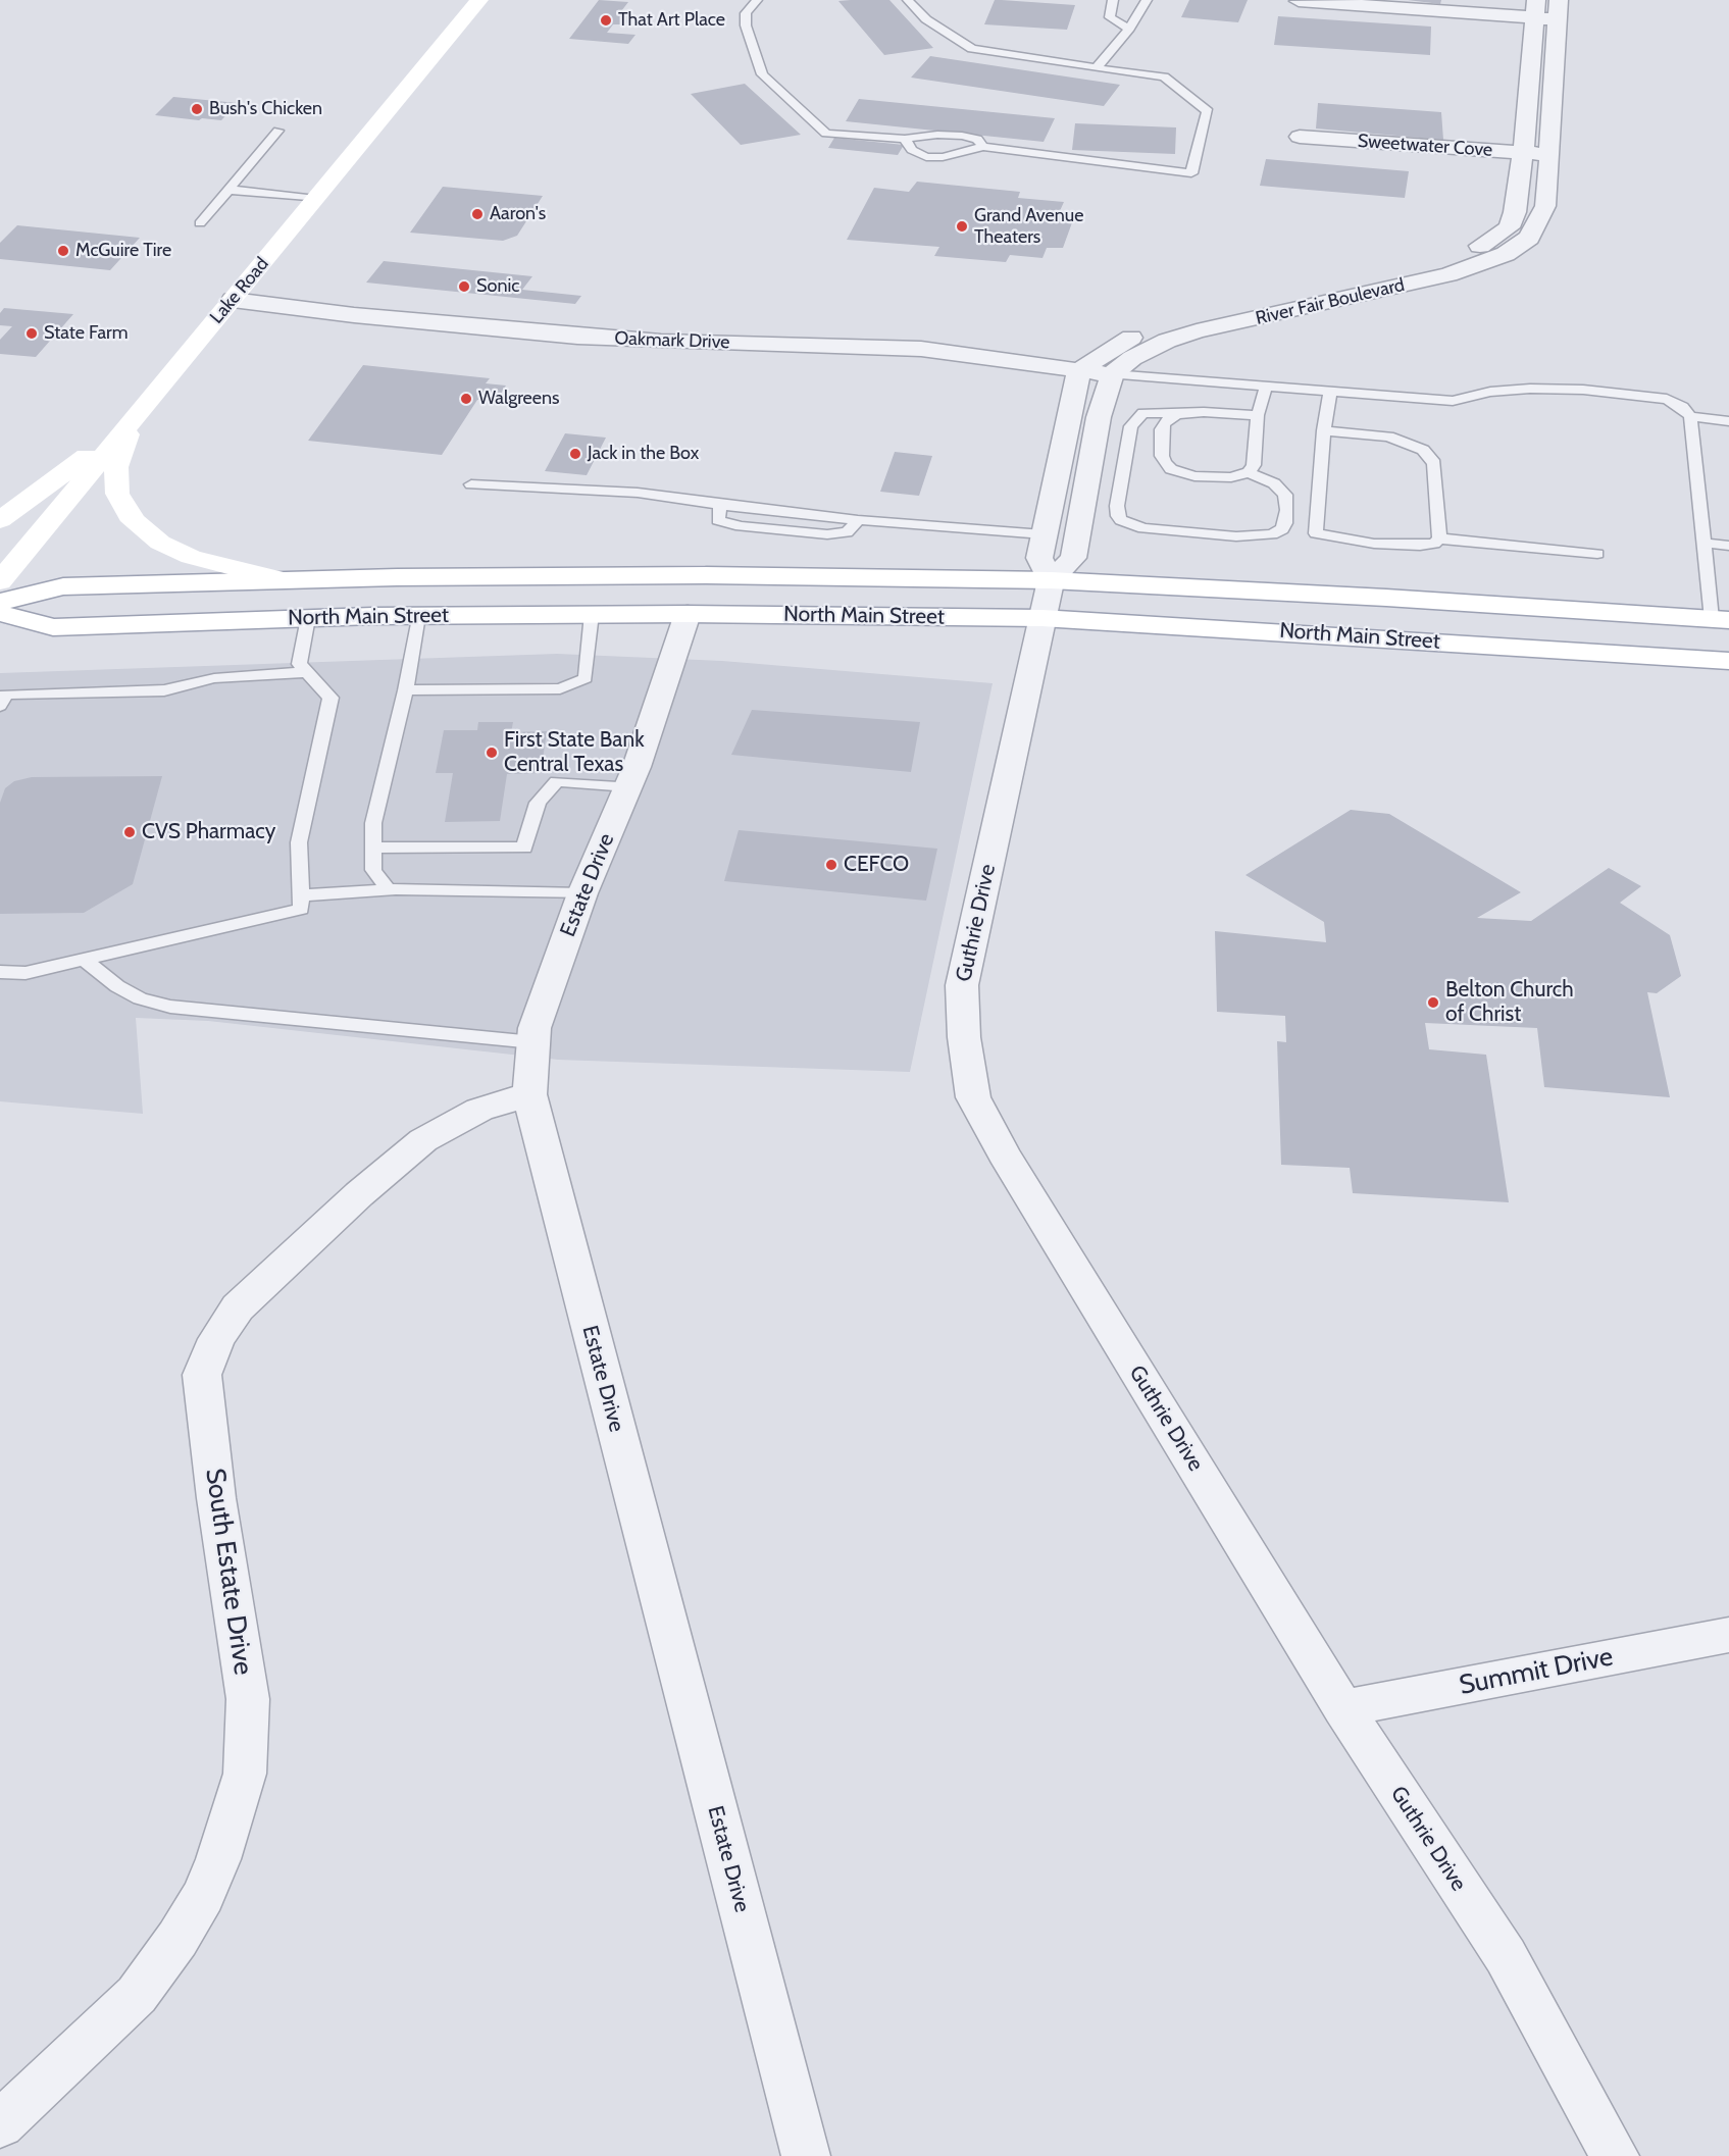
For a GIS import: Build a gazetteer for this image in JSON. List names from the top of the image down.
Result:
{
  "streets": {
    "main road": ["Lake Road", "North Main Street"],
    "street": [
      "Sweetwater Cove",
      "River Fair Boulevard",
      "Oakmark Drive",
      "Estate Drive",
      "Guthrie Drive",
      "South Estate Drive",
      "Summit Drive"
    ]
  },
  "crossings": [
    ["Sweetwater Cove", "River Fair Boulevard"],
    ["Lake Road", "Oakmark Drive"],
    ["River Fair Boulevard", "Oakmark Drive"],
    ["North Main Street", "Estate Drive"],
    ["North Main Street", "Guthrie Drive"],
    ["Estate Drive", "South Estate Drive"],
    ["Guthrie Drive", "Summit Drive"]
  ],
  "places": [
    "That Art Place",
    "Bush's Chicken",
    "Aaron's",
    "Grand Avenue Theaters",
    "McGuire Tire",
    "Sonic",
    "State Farm",
    "Walgreens",
    "Jack in the Box",
    "First State Bank Central Texas",
    "CVS Pharmacy",
    "CEFCO",
    "Belton Church of Christ"
  ]
}
